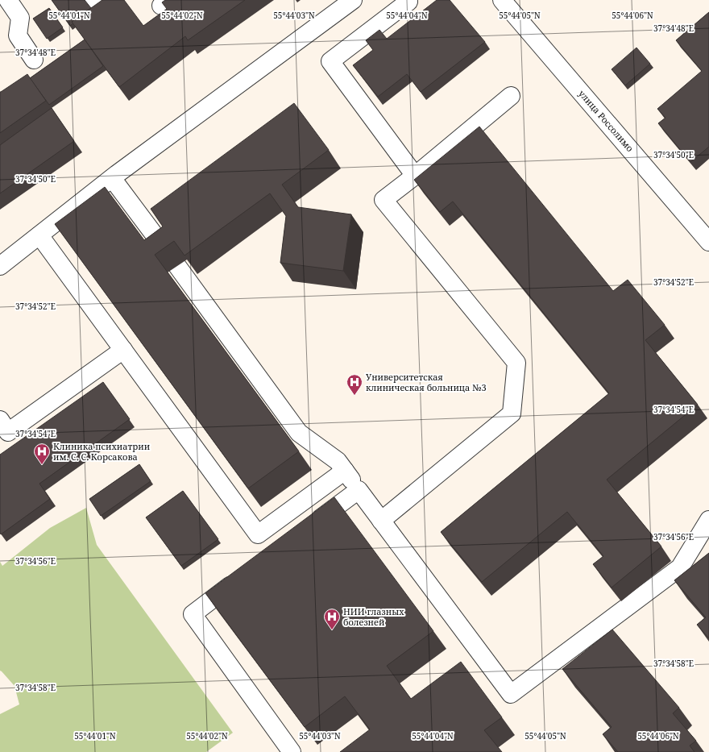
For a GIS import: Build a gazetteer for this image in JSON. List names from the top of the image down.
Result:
{
  "streets": {
    "street": ["улица Россолимо"]
  },
  "places": {
    "hospital": ["Университетская клиническая больница №3", "Клиника психиатрии им. С. С. Корсакова", "НИИ глазных болезней"]
  },
  "coordinates": [
    "55°44'01\"N",
    "55°44'02\"N",
    "55°44'03\"N",
    "55°44'04\"N",
    "55°44'05\"N",
    "55°44'06\"N",
    "37°34'48\"E",
    "37°34'50\"E",
    "37°34'52\"E",
    "37°34'54\"E",
    "37°34'56\"E",
    "37°34'58\"E"
  ]
}
